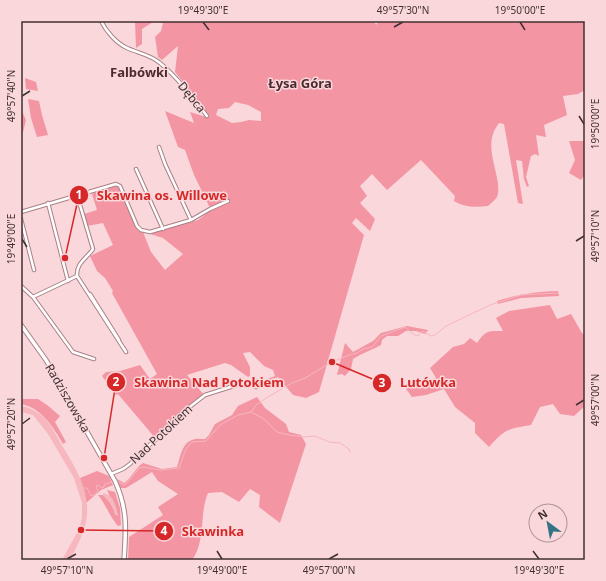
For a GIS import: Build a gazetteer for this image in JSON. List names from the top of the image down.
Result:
{
  "streets": {
    "street": ["Dębca", "Radziszowska", "Nad Potokiem"]
  },
  "crossings": [
    ["Radziszowska", "Nad Potokiem"]
  ],
  "districts": ["Falbówki", "Łysa Góra"],
  "places": [
    "Skawina os. Willowe",
    "Lutówka",
    "Skawina Nad Potokiem",
    "Skawinka"
  ],
  "north": "top left",
  "coordinates": [
    "19°49'30\"E",
    "49°57'30\"N",
    "19°50'00\"E",
    "49°57'40\"N",
    "49°57'10\"N",
    "19°49'00\"E",
    "49°57'00\"N",
    "49°57'20\"N"
  ]
}
